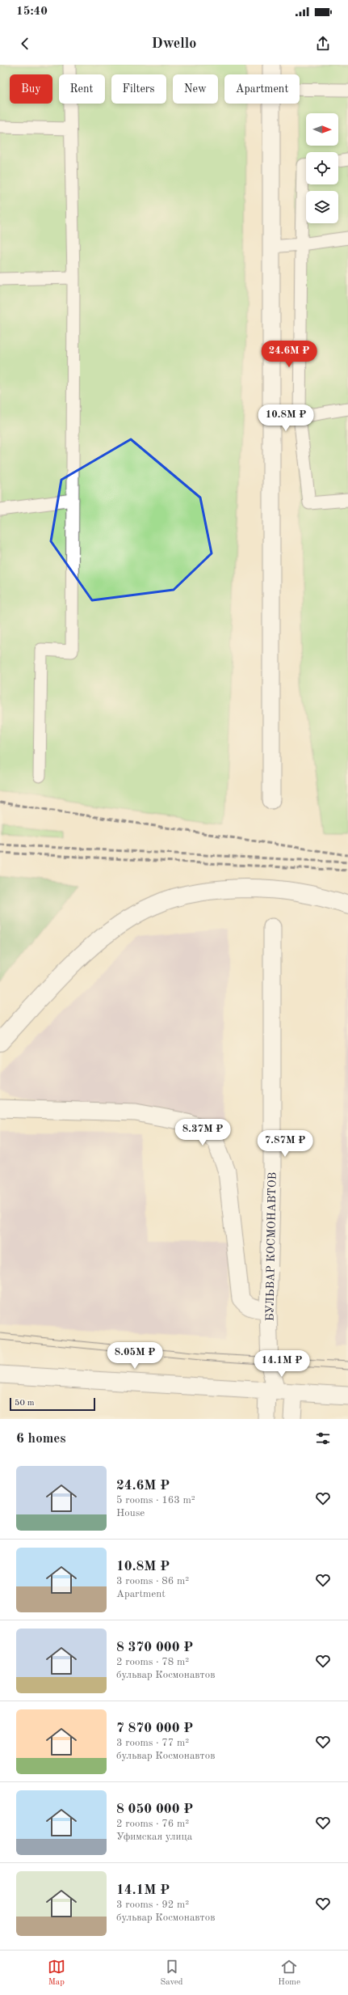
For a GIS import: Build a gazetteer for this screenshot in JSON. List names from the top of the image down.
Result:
{
  "streets": {
    "main road": ["БУЛЬВАР КОСМОНАВТОВ"]
  },
  "scale_bar": "50 m",
  "north": "right",
  "page": {
    "status": "15:40",
    "header": "Dwello",
    "chip": [
      "Buy",
      "Rent",
      "Filters",
      "New",
      "Apartment"
    ],
    "price": [
      "24.6M ₽",
      "10.8M ₽",
      "8.37M ₽",
      "7.87M ₽",
      "8.05M ₽",
      "14.1M ₽"
    ],
    "scale": "50 m",
    "heading": "6 homes",
    "list": [
      {
        "name": "24.6M ₽",
        "note": "5 rooms · 163 m² · House"
      },
      {
        "name": "10.8M ₽",
        "note": "3 rooms · 86 m² · Apartment"
      },
      {
        "name": "8 370 000 ₽",
        "note": "2 rooms · 78 m² · бульвар Космонавтов"
      },
      {
        "name": "7 870 000 ₽",
        "note": "3 rooms · 77 m² · бульвар Космонавтов"
      },
      {
        "name": "8 050 000 ₽",
        "note": "2 rooms · 76 m² · Уфимская улица"
      },
      {
        "name": "14.1M ₽",
        "note": "3 rooms · 92 m² · бульвар Космонавтов"
      }
    ],
    "tabs": ["Map", "Saved", "Home"]
  }
}
